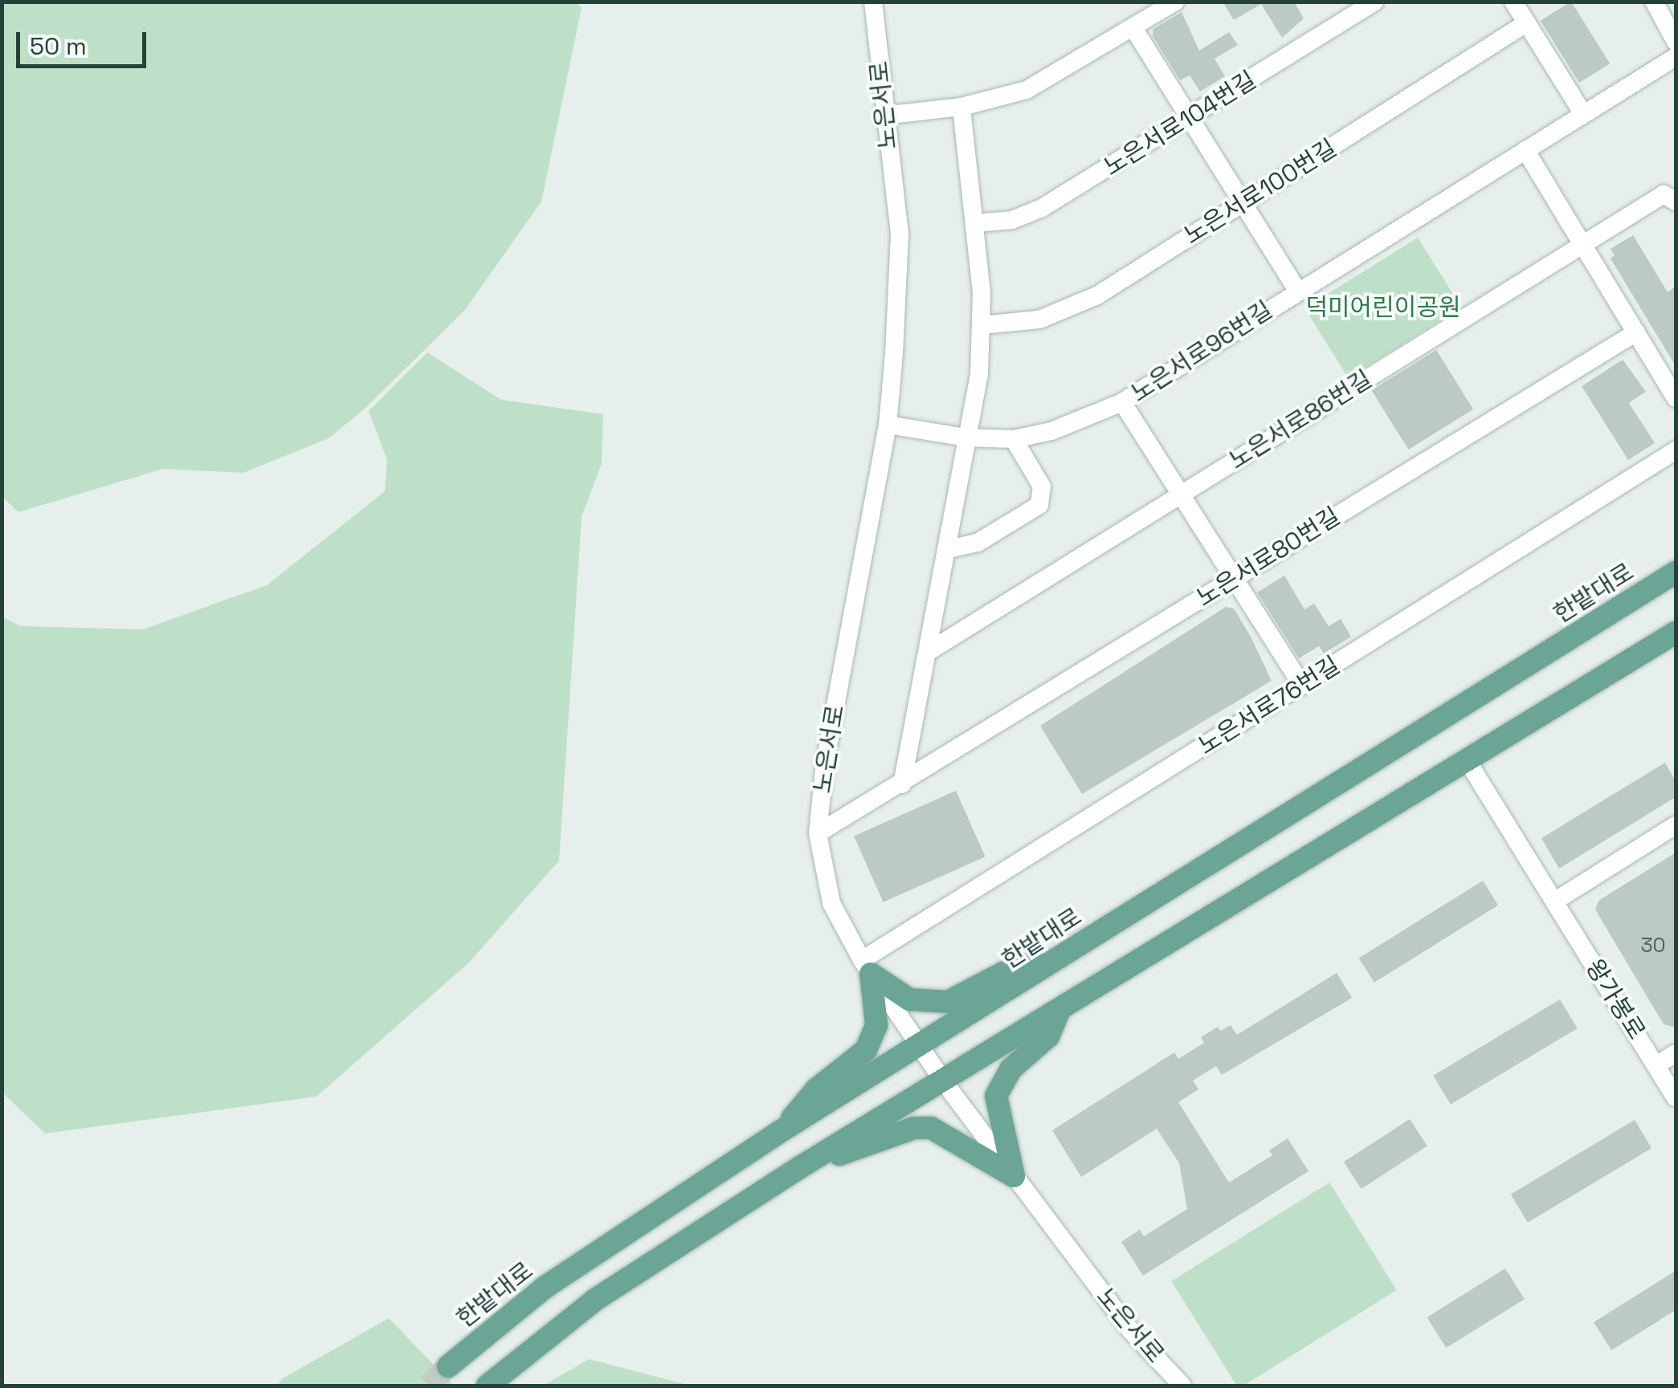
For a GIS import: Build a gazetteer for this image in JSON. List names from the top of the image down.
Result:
{
  "streets": {
    "main road": ["한밭대로"],
    "street": [
      "노은서로",
      "노은서로104번길",
      "노은서로100번길",
      "노은서로96번길",
      "노은서로86번길",
      "노은서로80번길",
      "노은서로76번길",
      "왕가봉로"
    ]
  },
  "crossings": [
    ["노은서로", "노은서로96번길"],
    ["노은서로", "노은서로80번길"],
    ["노은서로", "한밭대로"],
    ["노은서로", "노은서로76번길"]
  ],
  "parks": ["덕미어린이공원"],
  "house_numbers": ["30"],
  "scale_bar": "50 m"
}
